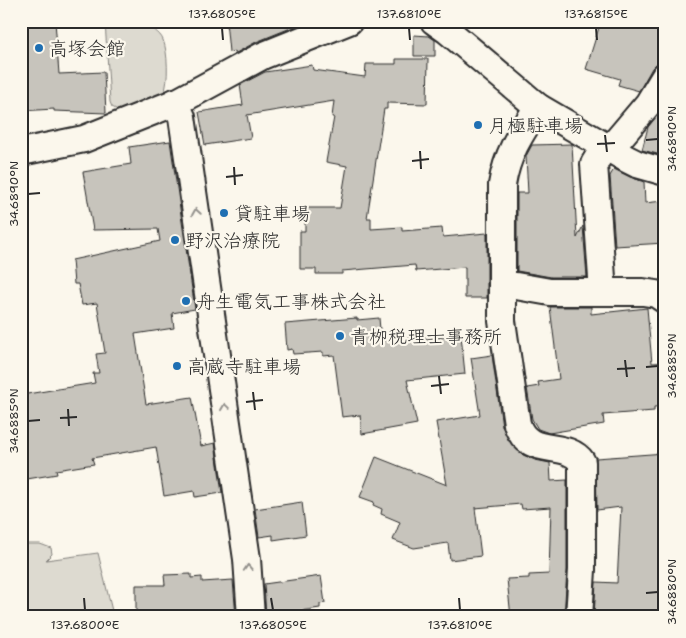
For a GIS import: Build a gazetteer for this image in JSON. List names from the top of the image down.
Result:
{
  "places": [
    "高塚会館",
    "月極駐車場",
    "貸駐車場",
    "野沢治療院",
    "舟生電気工事株式会社",
    "青栁税理士事務所",
    "高蔵寺駐車場"
  ],
  "coordinates": [
    "137.6805°E",
    "137.6810°E",
    "137.6815°E",
    "34.6890°N",
    "34.6885°N",
    "34.6880°N",
    "137.6800°E"
  ]
}
